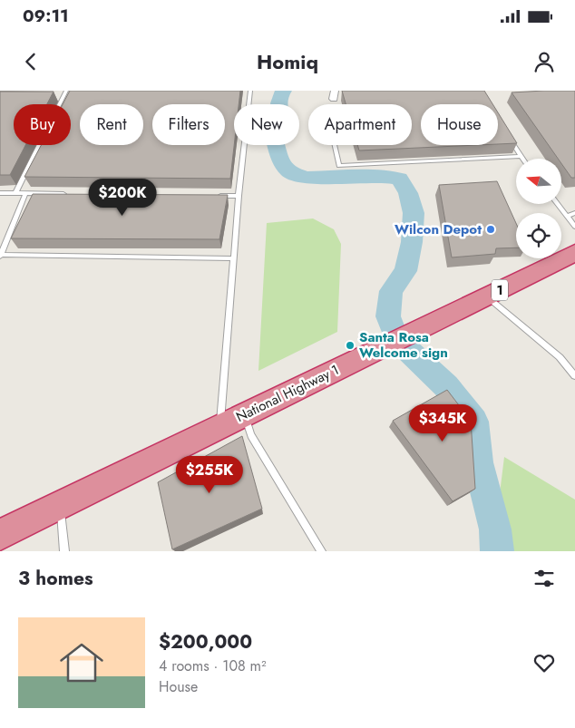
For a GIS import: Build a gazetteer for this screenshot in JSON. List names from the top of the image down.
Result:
{
  "streets": {
    "highway": ["1", "National Highway 1"]
  },
  "places": ["Wilcon Depot", "Santa Rosa Welcome sign"],
  "north": "left",
  "page": {
    "status": "09:11",
    "header": "Homiq",
    "chip": [
      "Buy",
      "Rent",
      "Filters",
      "New",
      "Apartment",
      "House"
    ],
    "price": ["$200K", "$345K", "$255K"],
    "heading": "3 homes",
    "list": [
      {
        "name": "$200,000",
        "note": "4 rooms · 108 m² · House"
      }
    ]
  }
}
